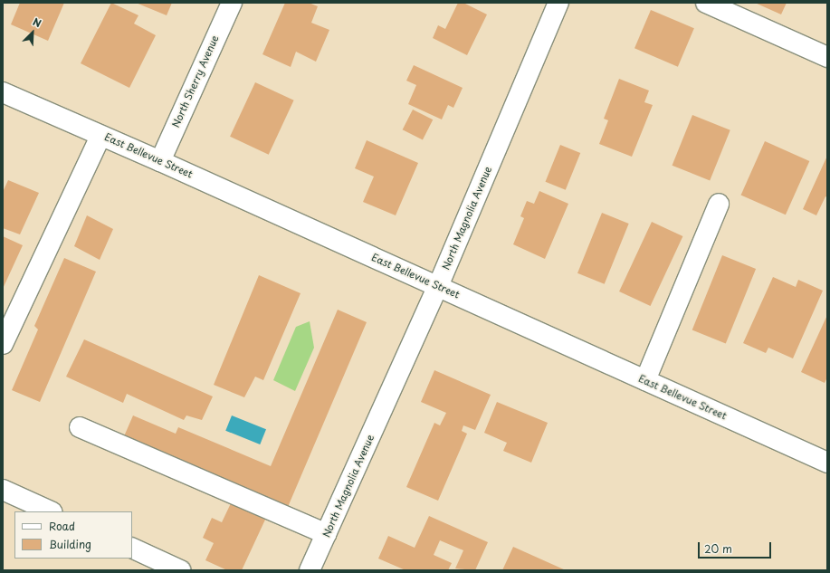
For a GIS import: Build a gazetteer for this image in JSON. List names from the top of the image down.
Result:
{
  "streets": {
    "street": ["North Sherry Avenue", "East Bellevue Street", "North Magnolia Avenue"]
  },
  "crossings": [
    ["North Sherry Avenue", "East Bellevue Street"],
    ["East Bellevue Street", "North Magnolia Avenue"]
  ],
  "legend": ["Road", "Building"],
  "scale_bar": "20 m",
  "north": "top right"
}
